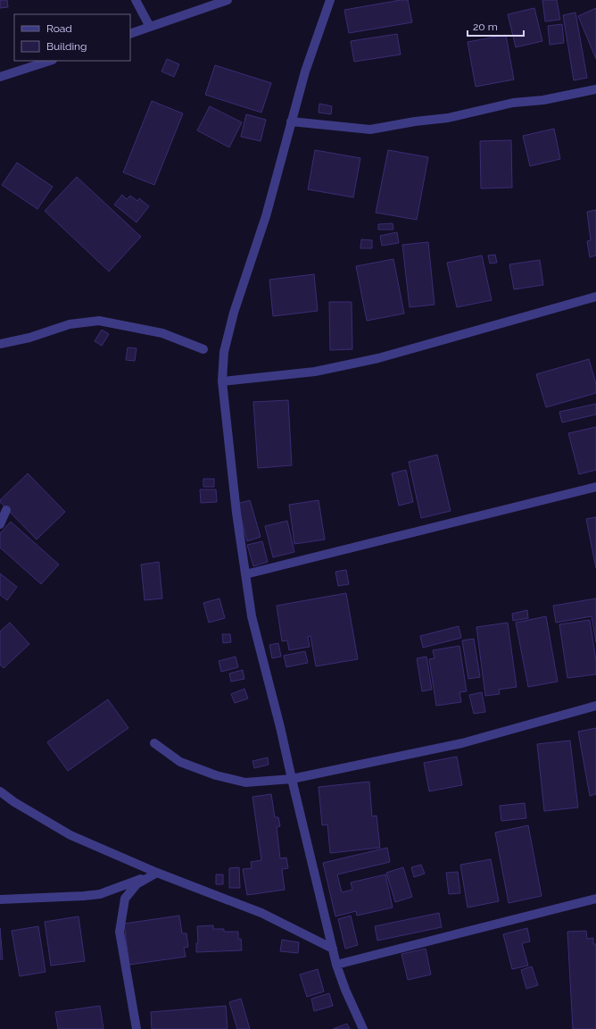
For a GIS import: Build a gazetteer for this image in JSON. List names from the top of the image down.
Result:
{
  "legend": ["Road", "Building"],
  "scale_bar": "20 m"
}
